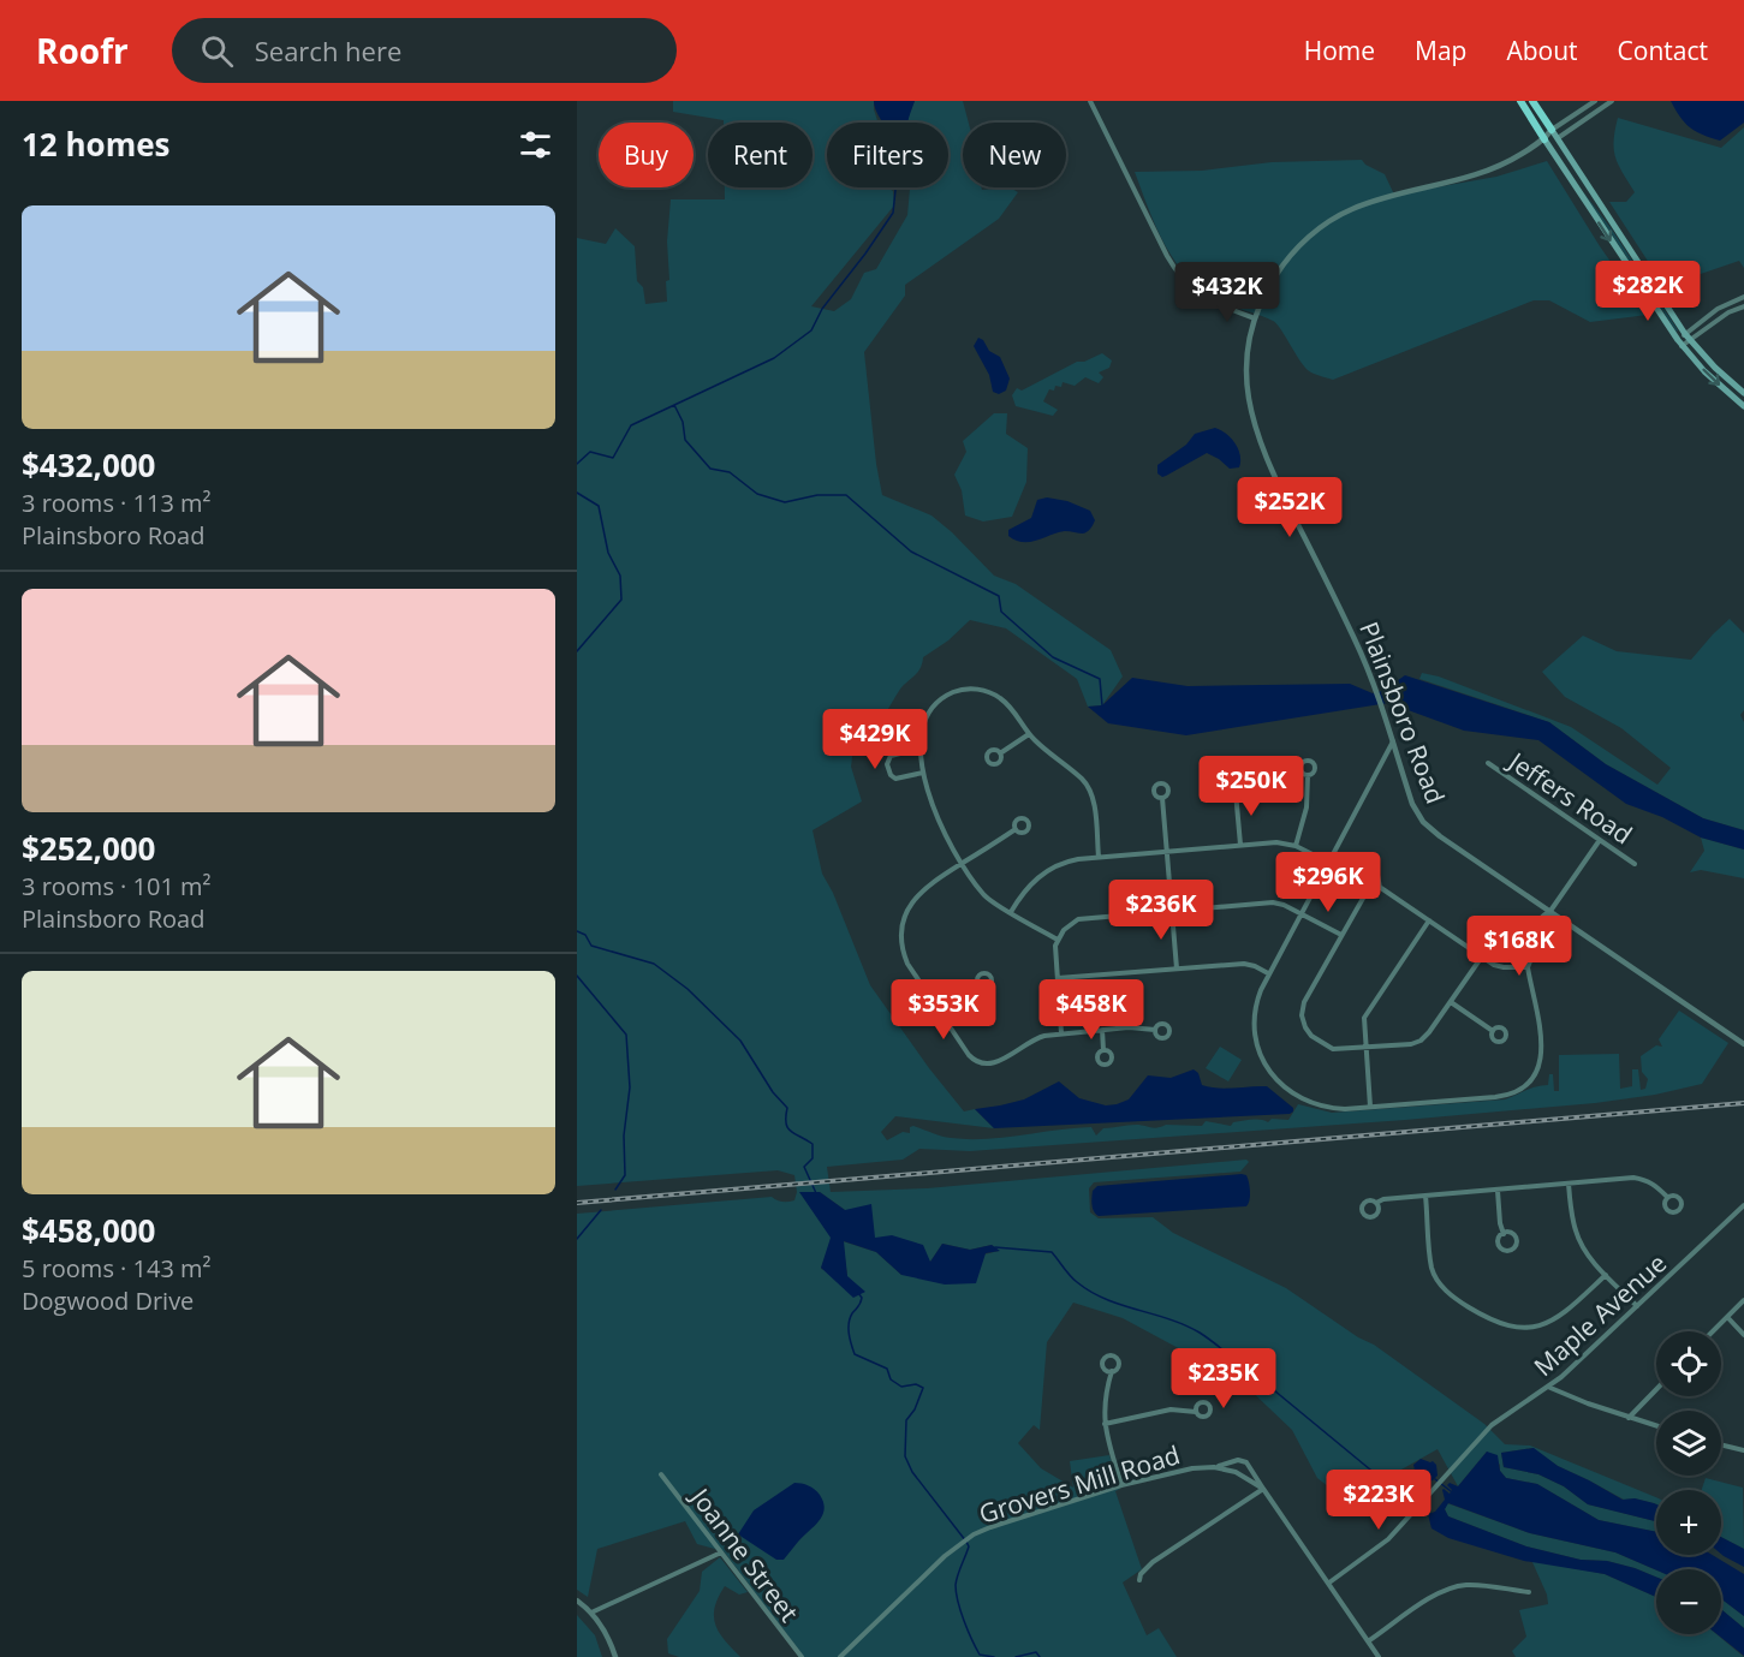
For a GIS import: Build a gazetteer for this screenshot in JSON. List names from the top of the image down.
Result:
{
  "streets": {
    "street": [
      "Plainsboro Road",
      "Jeffers Road",
      "Maple Avenue",
      "Grovers Mill Road",
      "Joanne Street"
    ]
  },
  "crossings": [
    ["Maple Avenue", "Grovers Mill Road"]
  ],
  "page": {
    "header": "Roofr",
    "search": "Search here",
    "nav": [
      "Home",
      "Map",
      "About",
      "Contact"
    ],
    "heading": "12 homes",
    "chip": [
      "Buy",
      "Rent",
      "Filters",
      "New"
    ],
    "list": [
      {
        "name": "$432,000",
        "note": "3 rooms · 113 m² · Plainsboro Road"
      },
      {
        "name": "$252,000",
        "note": "3 rooms · 101 m² · Plainsboro Road"
      },
      {
        "name": "$458,000",
        "note": "5 rooms · 143 m² · Dogwood Drive"
      }
    ],
    "price": [
      "$282K",
      "$432K",
      "$252K",
      "$429K",
      "$250K",
      "$296K",
      "$236K",
      "$168K",
      "$353K",
      "$458K",
      "$235K",
      "$223K"
    ],
    "map_buttons": ["+", "−"]
  }
}
